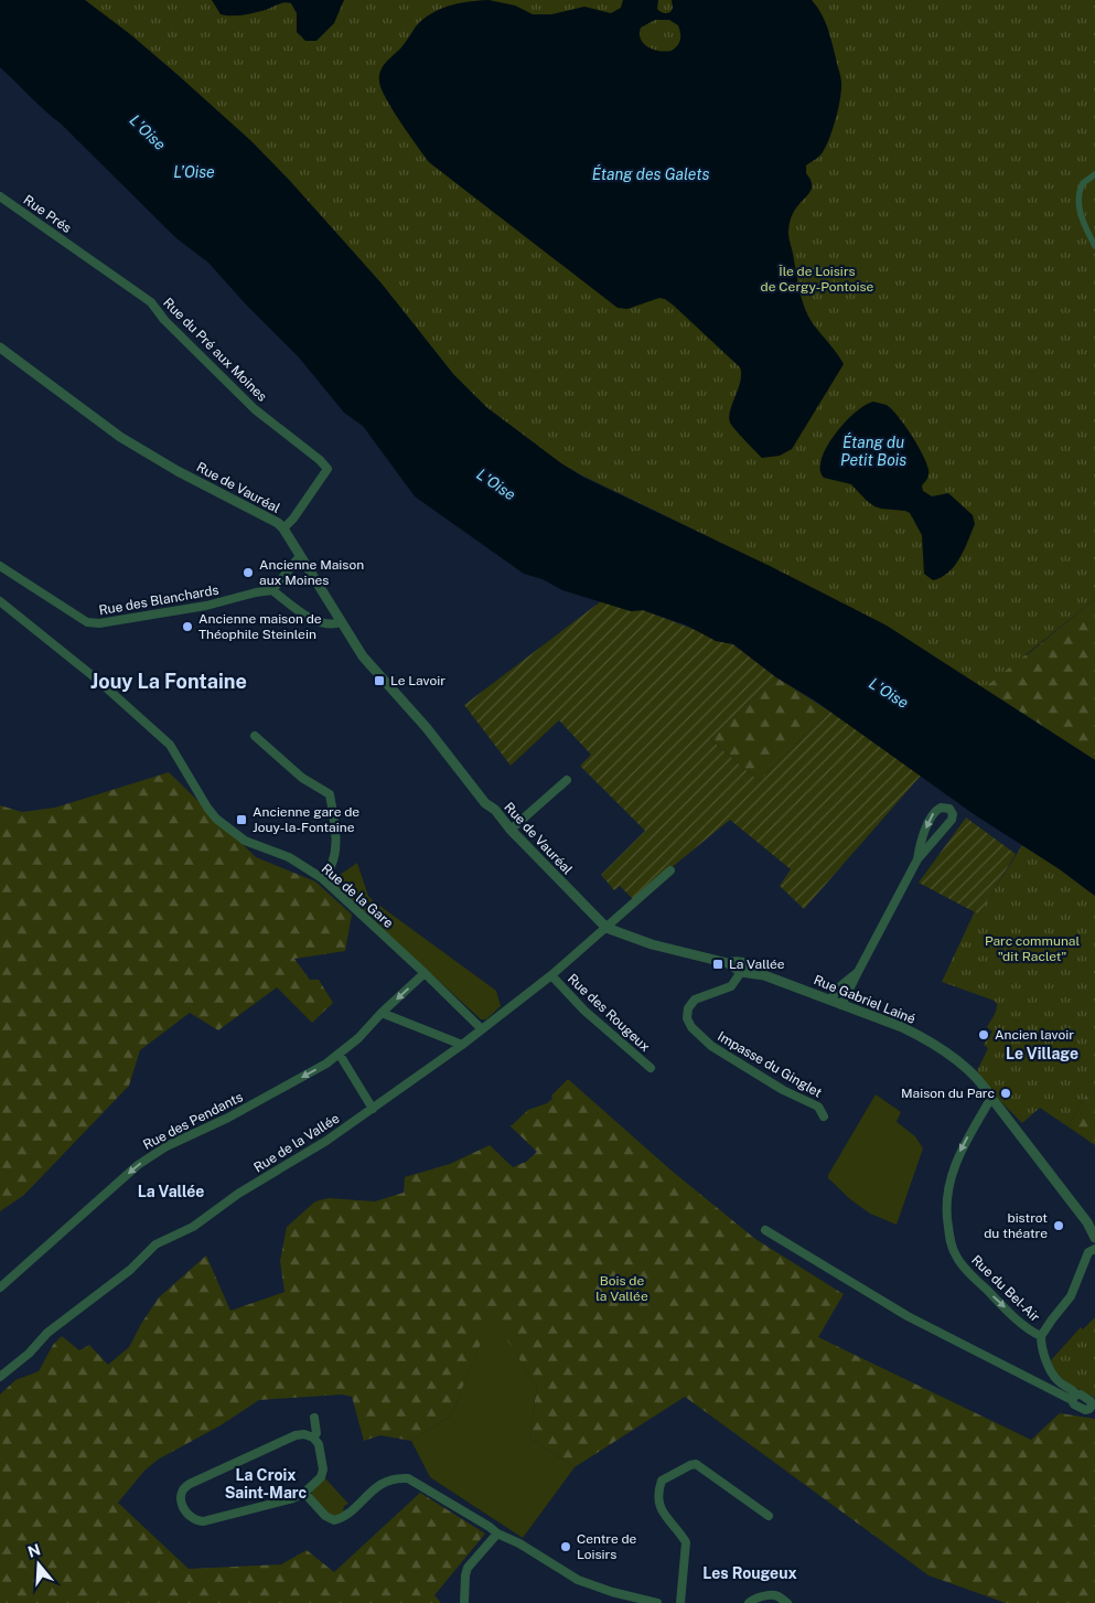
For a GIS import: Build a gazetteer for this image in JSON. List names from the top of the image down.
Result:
{
  "streets": {
    "street": [
      "Rue Prés",
      "Rue du Pré aux Moines",
      "Rue de Vauréal",
      "Rue des Blanchards",
      "Rue de la Gare",
      "Rue Gabriel Lainé",
      "Rue des Rougeux",
      "Impasse du Ginglet",
      "Rue des Pendants",
      "Rue de la Vallée",
      "Rue du Bel-Air"
    ]
  },
  "crossings": [
    ["Rue Prés", "Rue du Pré aux Moines"],
    ["Rue du Pré aux Moines", "Rue de Vauréal"],
    ["Rue de Vauréal", "Rue Gabriel Lainé"],
    ["Rue de Vauréal", "Rue de la Vallée"],
    ["Rue de la Gare", "Rue des Pendants"],
    ["Rue de la Gare", "Rue de la Vallée"],
    ["Rue Gabriel Lainé", "Impasse du Ginglet"],
    ["Rue Gabriel Lainé", "Rue de la Vallée"],
    ["Rue Gabriel Lainé", "Rue du Bel-Air"],
    ["Rue des Rougeux", "Rue de la Vallée"]
  ],
  "one_way": ["Rue des Pendants", "Rue du Bel-Air"],
  "districts": [
    "Jouy La Fontaine",
    "Le Village",
    "La Vallée",
    "La Croix Saint-Marc",
    "Les Rougeux"
  ],
  "water": [
    "L'Oise",
    "L’Oise",
    "Étang des Galets",
    "Étang du Petit Bois"
  ],
  "parks": ["Île de Loisirs de Cergy-Pontoise", "Parc communal \"dit Raclet\"", "Bois de la Vallée"],
  "places": {
    "other": [
      "Ancienne Maison aux Moines",
      "Ancienne maison de Théophile Steinlein",
      "Ancien lavoir",
      "Maison du Parc",
      "bistrot du théatre",
      "Centre de Loisirs"
    ],
    "transit": ["Le Lavoir", "Ancienne gare de Jouy-la-Fontaine", "La Vallée"]
  },
  "north": "top"
}
